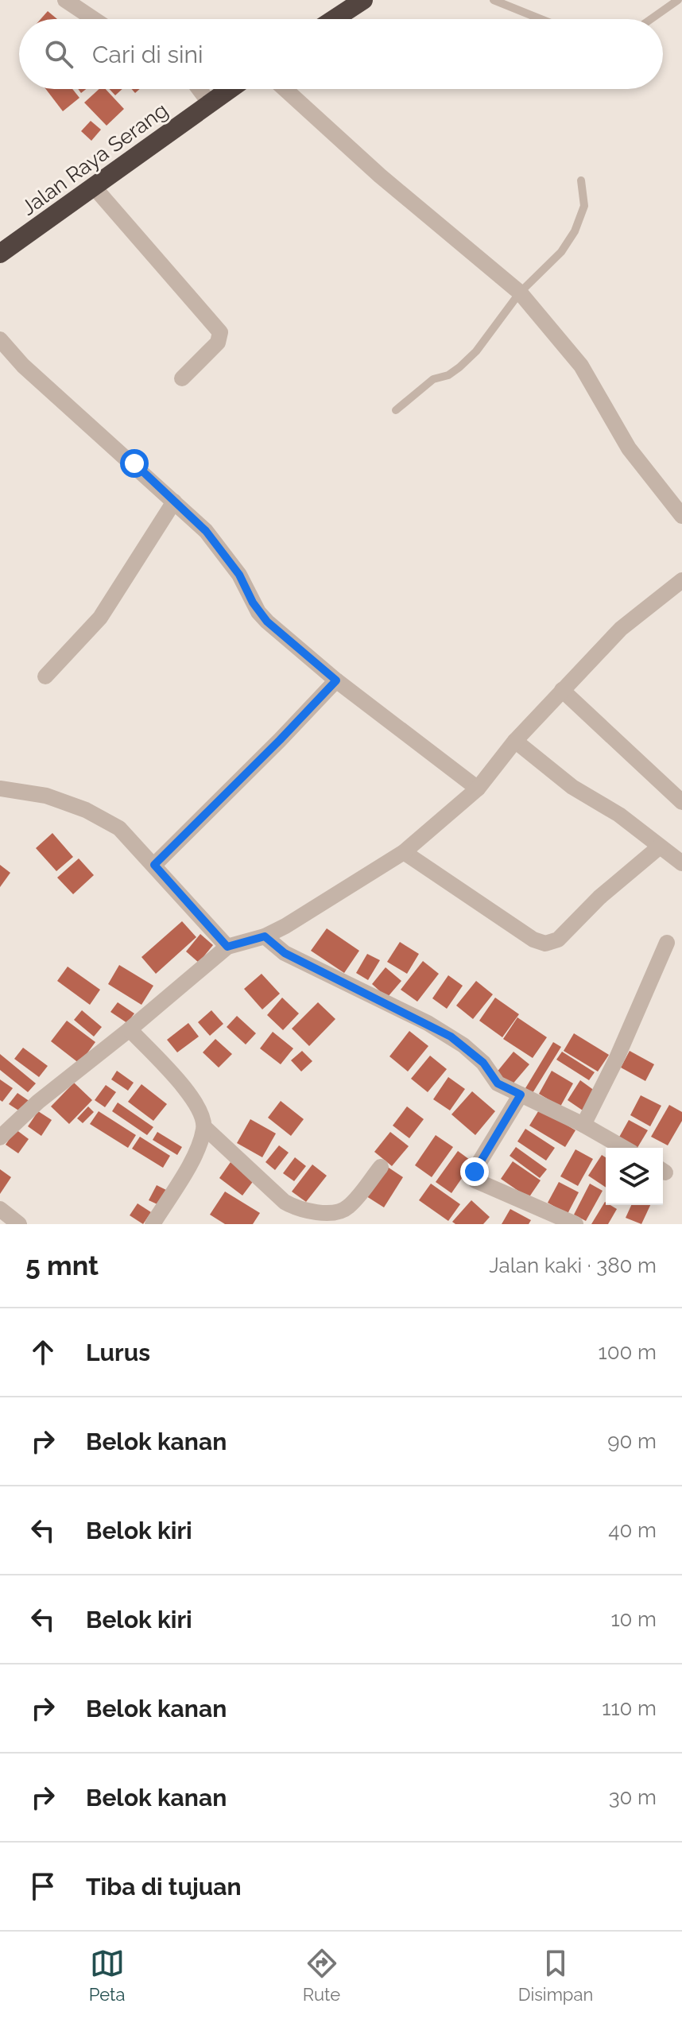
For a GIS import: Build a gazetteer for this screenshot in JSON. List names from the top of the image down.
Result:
{
  "streets": {
    "highway": ["Jalan Raya Serang"]
  },
  "page": {
    "search": "Cari di sini",
    "heading": ["5 mnt", "Jalan kaki · 380 m"],
    "list": [
      ["Lurus", "100 m"],
      ["Belok kanan", "90 m"],
      ["Belok kiri", "40 m"],
      ["Belok kiri", "10 m"],
      ["Belok kanan", "110 m"],
      ["Belok kanan", "30 m"],
      "Tiba di tujuan"
    ],
    "nav": ["Peta", "Rute", "Disimpan"]
  }
}
